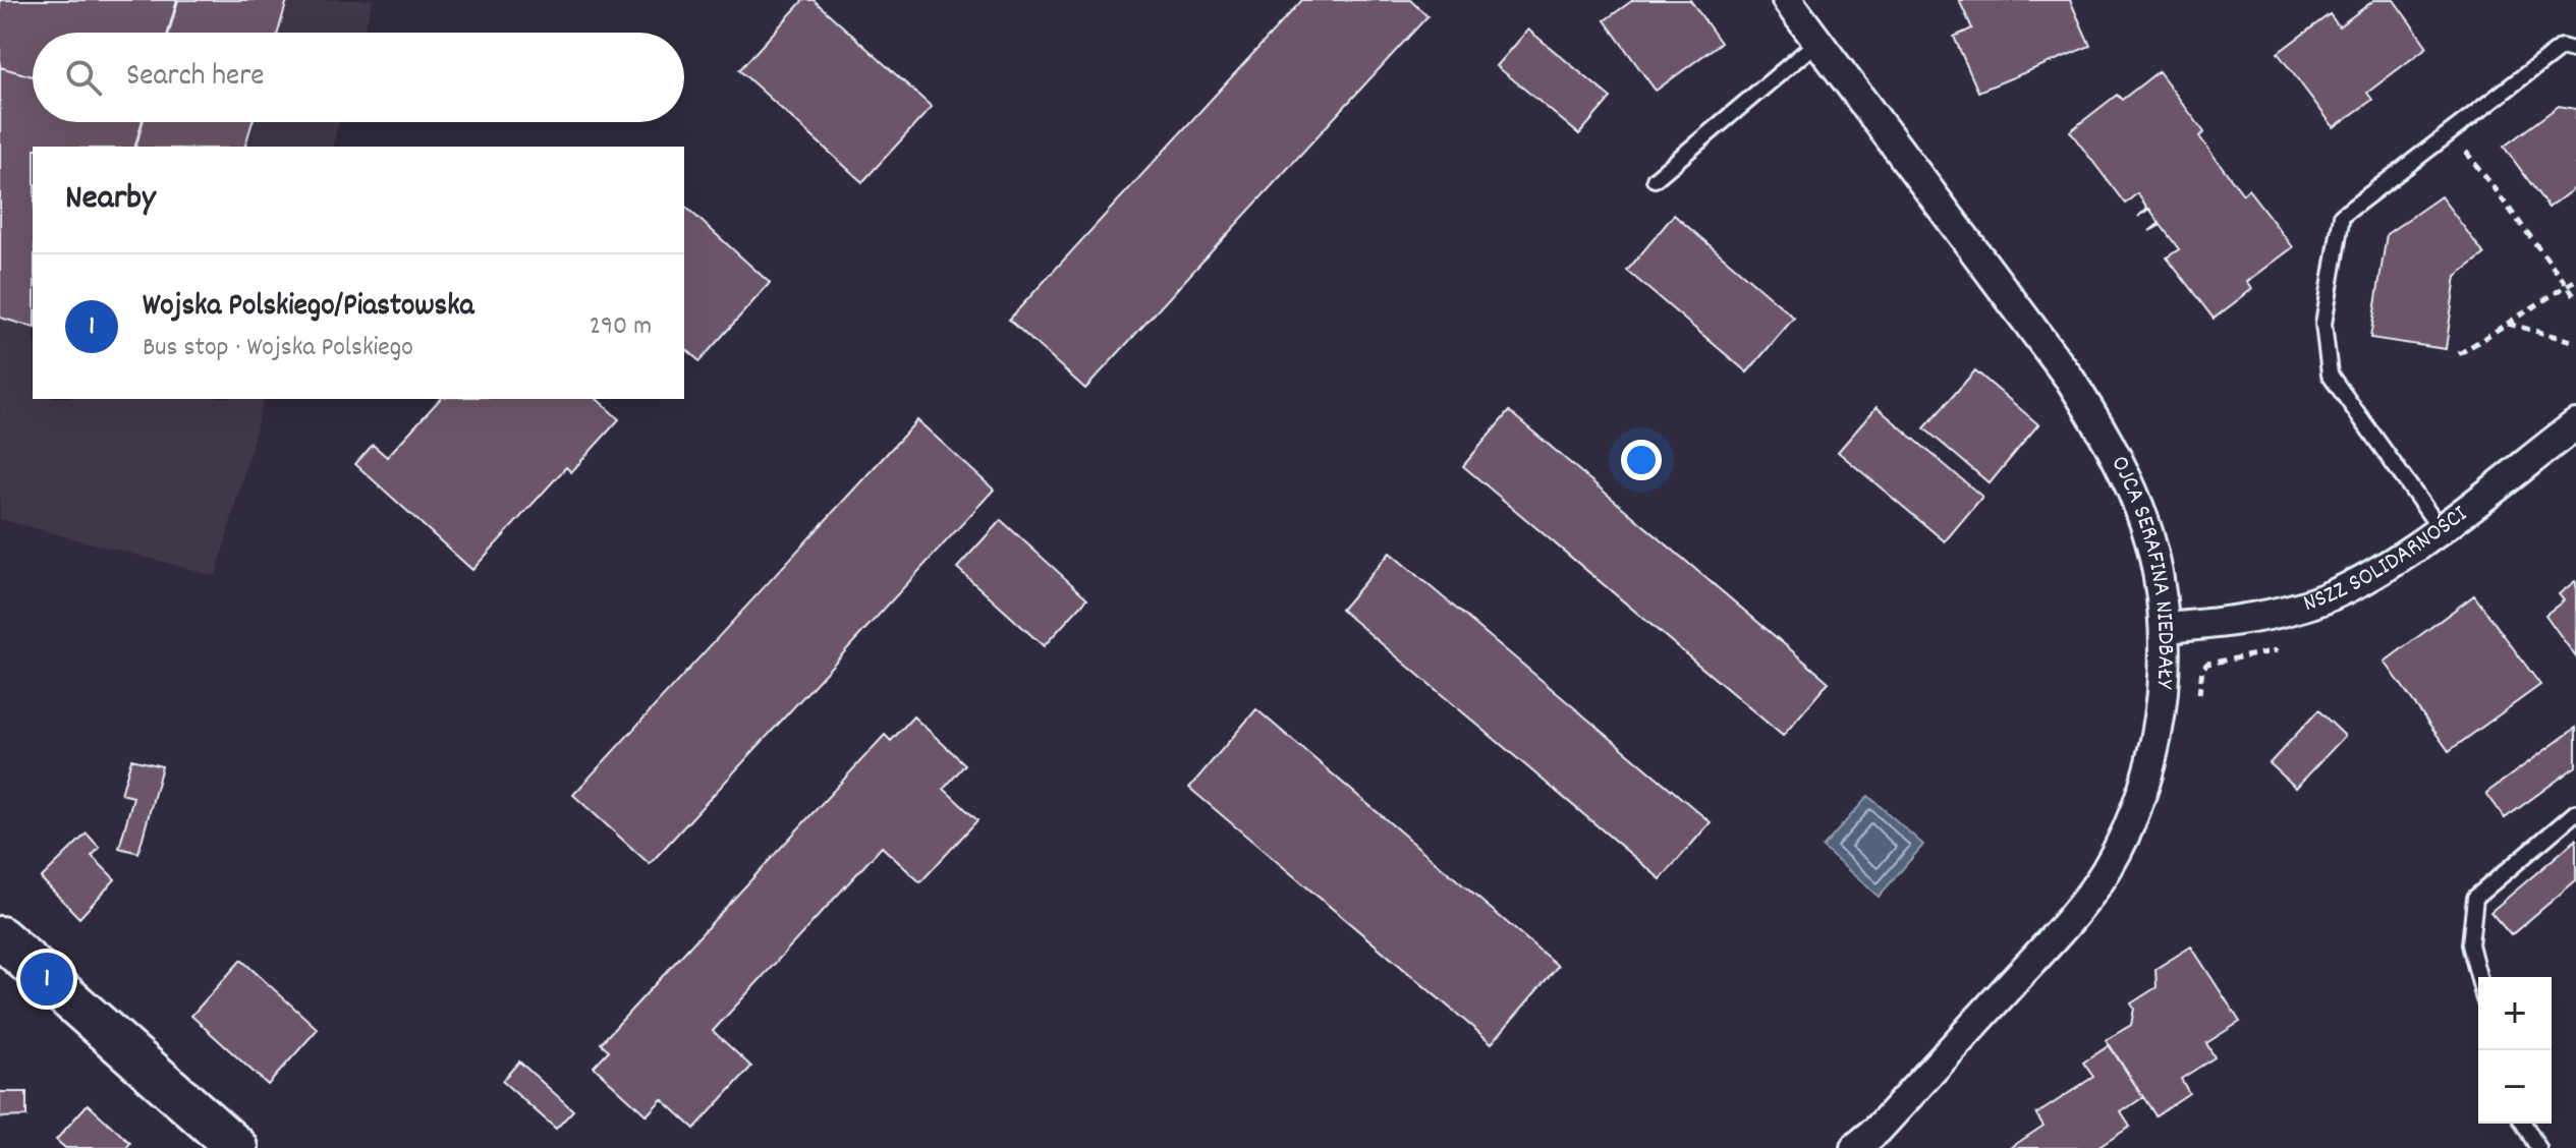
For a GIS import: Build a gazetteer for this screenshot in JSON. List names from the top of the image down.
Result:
{
  "streets": {
    "street": ["NSZZ SOLIDARNOŚCI", "OJCA SERAFINA NIEDBAŁY"]
  },
  "crossings": [
    ["NSZZ SOLIDARNOŚCI", "OJCA SERAFINA NIEDBAŁY"]
  ],
  "page": {
    "search": "Search here",
    "heading": "Nearby",
    "list": [
      {
        "mark": "1",
        "name": "Wojska Polskiego/Piastowska",
        "note": "Bus stop · Wojska Polskiego",
        "value": "290 m"
      }
    ],
    "pins": "1",
    "map_buttons": ["+", "−"]
  }
}
